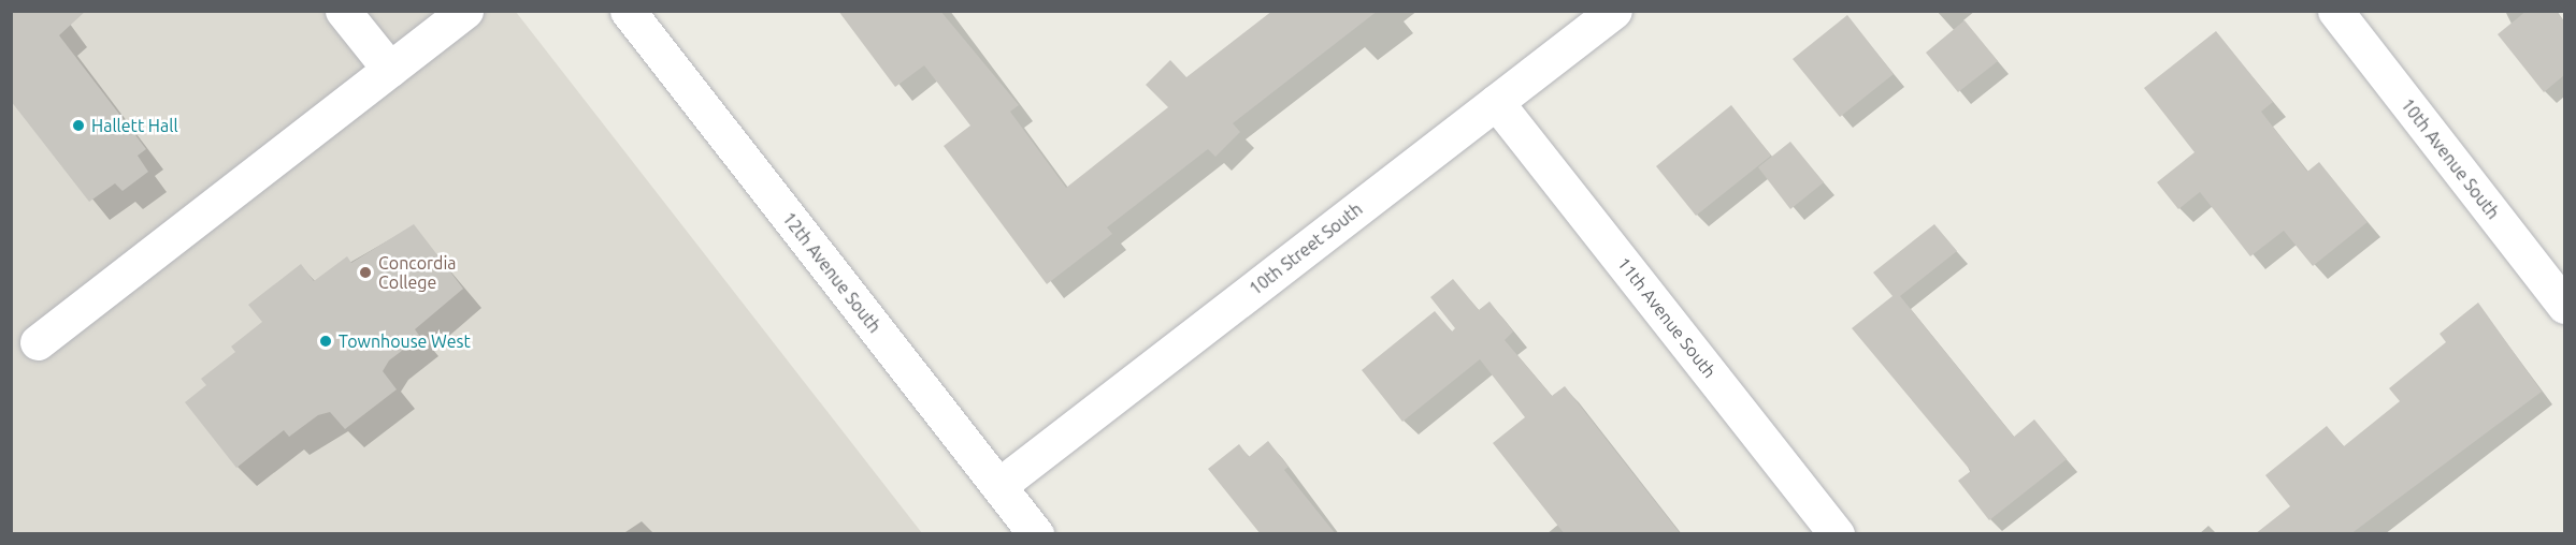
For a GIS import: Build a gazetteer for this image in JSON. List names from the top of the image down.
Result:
{
  "streets": {
    "street": [
      "10th Avenue South",
      "10th Street South",
      "12th Avenue South",
      "11th Avenue South"
    ]
  },
  "crossings": [
    ["10th Street South", "12th Avenue South"],
    ["10th Street South", "11th Avenue South"]
  ],
  "places": ["Hallett Hall", "Concordia College", "Townhouse West"]
}
